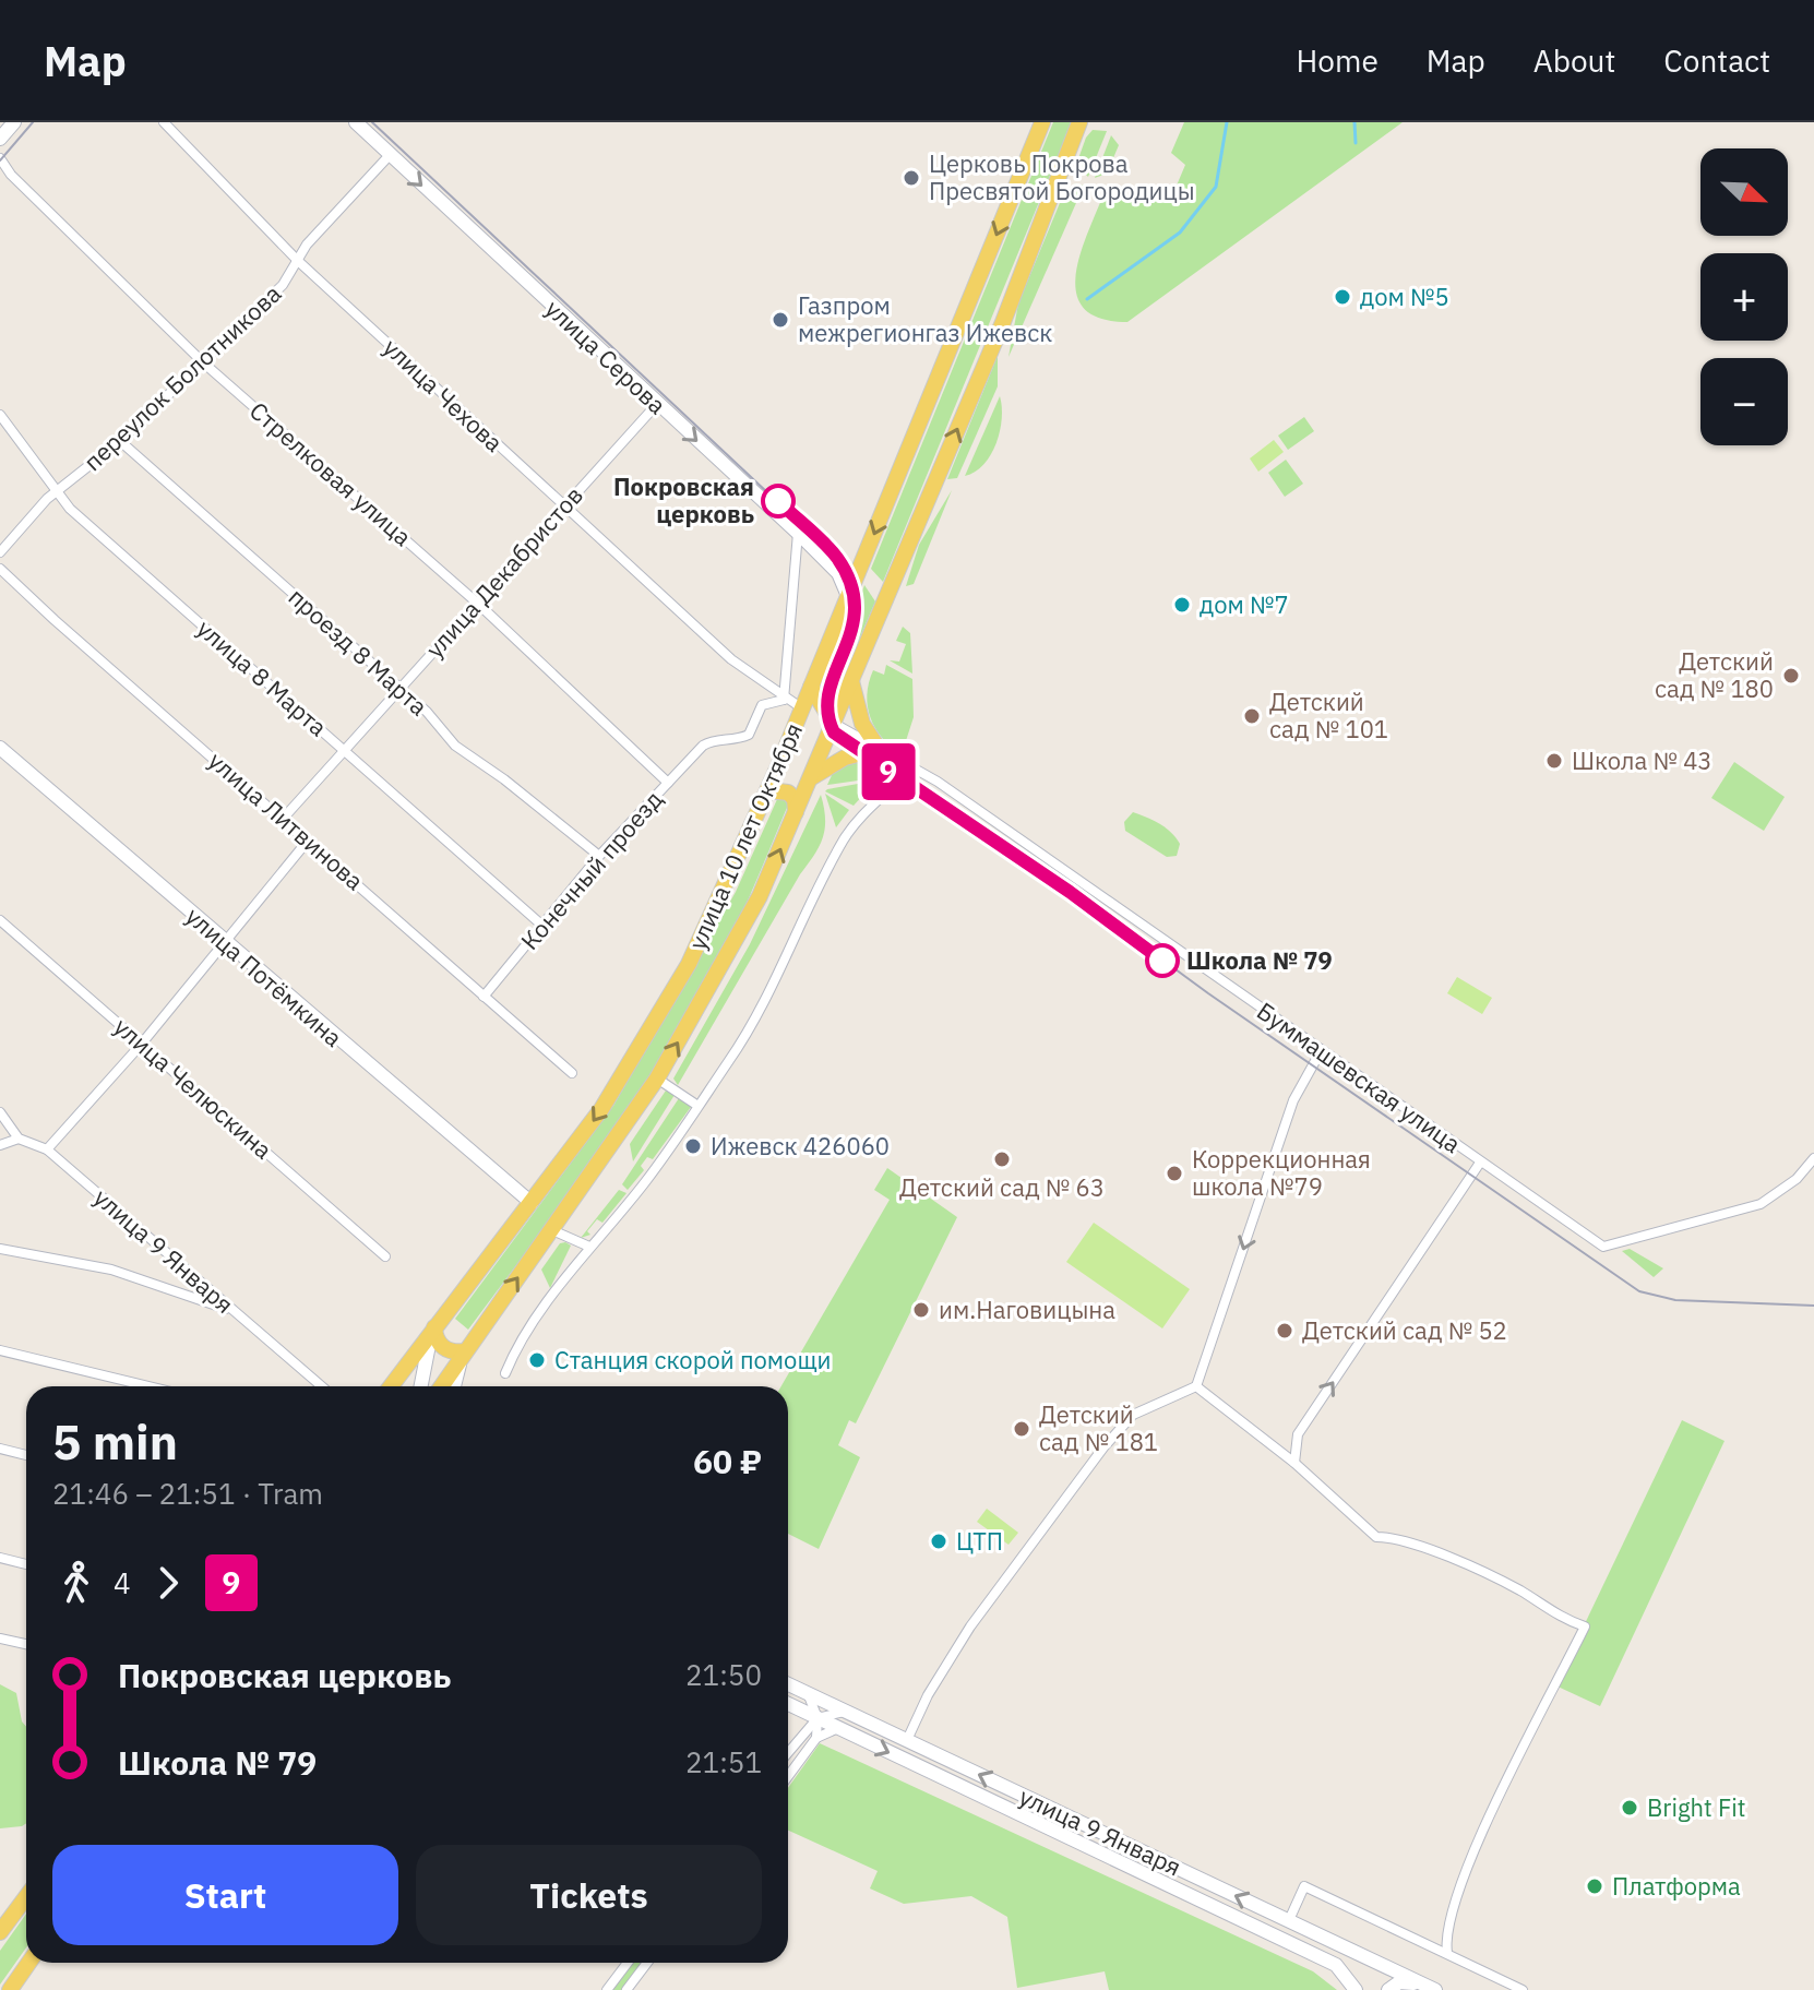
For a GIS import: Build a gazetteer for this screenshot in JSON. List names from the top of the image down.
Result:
{
  "streets": {
    "main road": [
      "улица Серова",
      "улица 10 лет Октября",
      "улица Потёмкина",
      "улица 9 Января"
    ],
    "street": [
      "переулок Болотникова",
      "улица Чехова",
      "Стрелковая улица",
      "улица Декабристов",
      "проезд 8 Марта",
      "улица 8 Марта",
      "улица Литвинова",
      "Конечный проезд",
      "Буммашевская улица",
      "улица Челюскина"
    ]
  },
  "crossings": [
    ["улица Серова", "переулок Болотникова"],
    ["улица Серова", "улица Декабристов"],
    ["улица Серова", "улица 10 лет Октября"],
    ["переулок Болотникова", "улица Чехова"],
    ["переулок Болотникова", "Стрелковая улица"],
    ["переулок Болотникова", "проезд 8 Марта"],
    ["переулок Болотникова", "улица 8 Марта"],
    ["улица Чехова", "улица Декабристов"],
    ["улица Чехова", "улица 10 лет Октября"],
    ["улица Чехова", "Конечный проезд"],
    ["Стрелковая улица", "улица Декабристов"],
    ["Стрелковая улица", "Конечный проезд"],
    ["улица Декабристов", "проезд 8 Марта"],
    ["улица Декабристов", "улица 8 Марта"],
    ["улица Декабристов", "улица Литвинова"],
    ["проезд 8 Марта", "Конечный проезд"],
    ["улица 8 Марта", "Конечный проезд"],
    ["улица Литвинова", "Конечный проезд"],
    ["улица 10 лет Октября", "улица Потёмкина"],
    ["улица 10 лет Октября", "Буммашевская улица"]
  ],
  "one_way": ["улица Серова"],
  "places": [
    "Церковь Покрова Пресвятой Богородицы",
    "дом №5",
    "Газпром межрегионгаз Ижевск",
    "Покровская церковь",
    "дом №7",
    "Детский сад № 180",
    "Детский сад № 101",
    "Школа № 43",
    "Школа № 79",
    "Ижевск 426060",
    "Детский сад № 63",
    "Коррекционная школа №79",
    "им.Наговицына",
    "Детский сад № 52",
    "Станция скорой помощи",
    "Детский сад № 181",
    "ЦТП",
    "Bright Fit",
    "Платформа"
  ],
  "lines": ["tram line 9"],
  "north": "bottom right",
  "page": {
    "header": "Map",
    "nav": [
      "Home",
      "Map",
      "About",
      "Contact"
    ],
    "on_map": "9",
    "map_buttons": ["+", "−"],
    "heading": ["5 min", "21:46 – 21:51 · Tram", "60 ₽"],
    "legs": ["4", "9"],
    "list": [
      {
        "name": "Покровская церковь",
        "value": "21:50"
      },
      {
        "name": "Школа № 79",
        "value": "21:51"
      }
    ],
    "buttons": ["Start", "Tickets"]
  }
}
